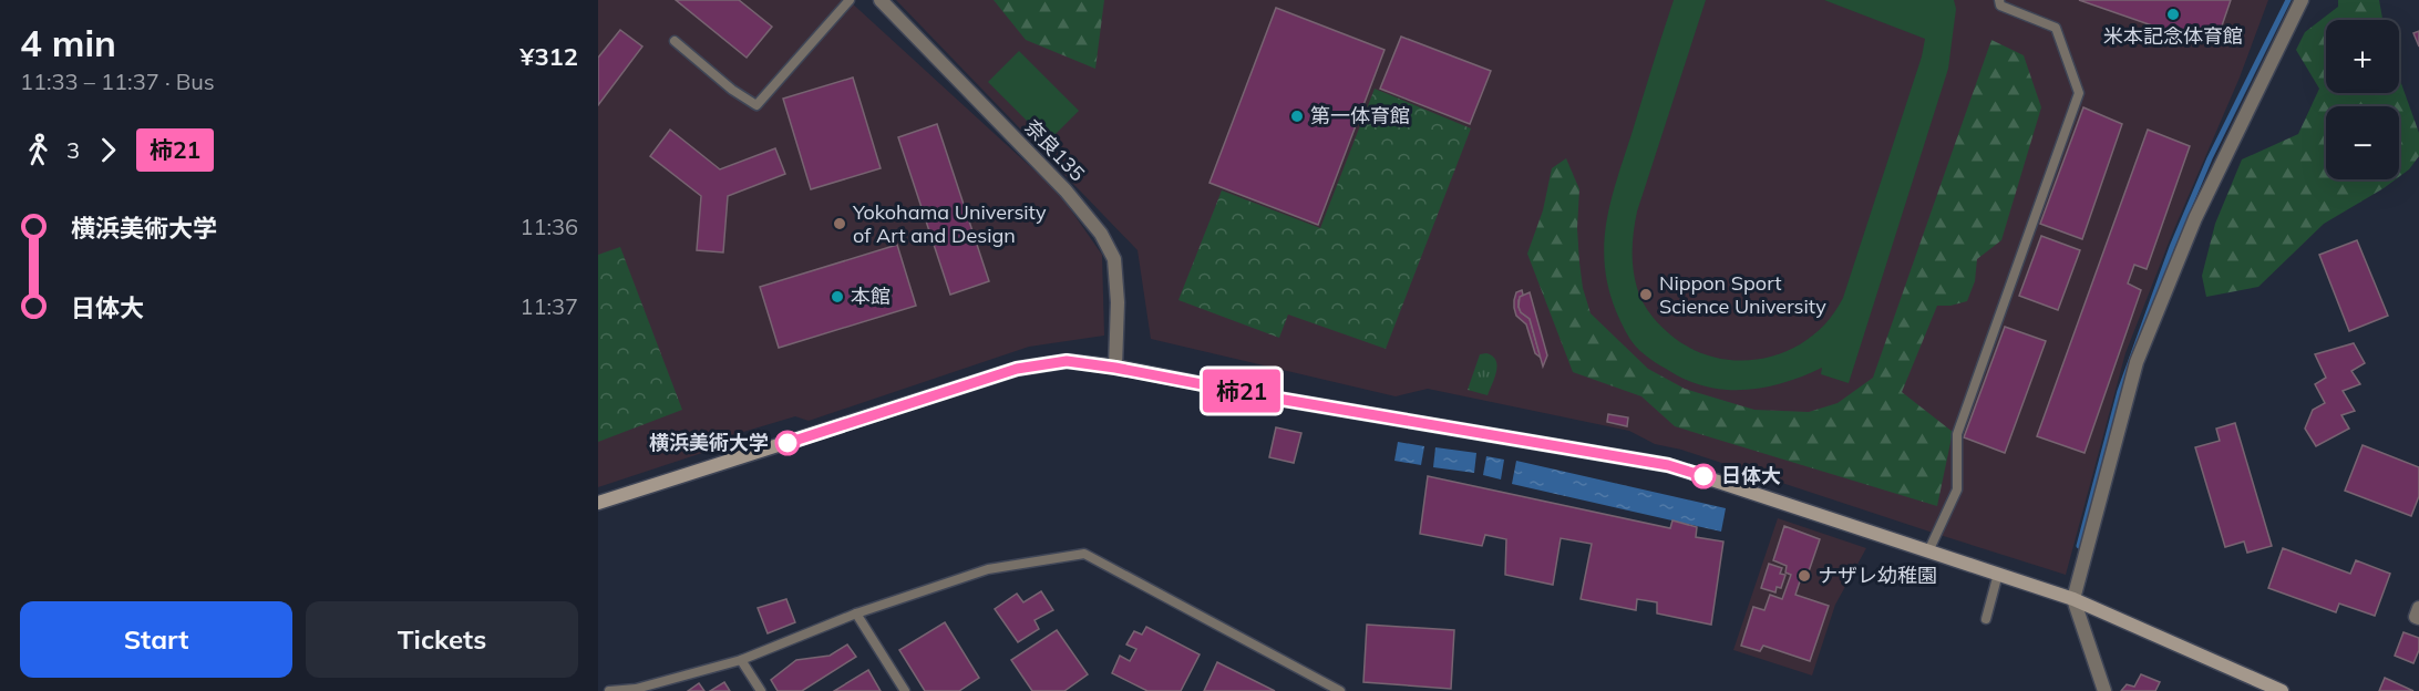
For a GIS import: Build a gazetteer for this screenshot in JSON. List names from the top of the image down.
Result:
{
  "streets": {
    "street": ["奈良135"]
  },
  "places": [
    "米本記念体育館",
    "第一体育館",
    "Yokohama University of Art and Design",
    "Nippon Sport Science University",
    "本館",
    "横浜美術大学",
    "日体大",
    "ナザレ幼稚園"
  ],
  "lines": ["bus line 柿21"],
  "page": {
    "heading": ["4 min", "11:33 – 11:37 · Bus", "¥312"],
    "on_map": "柿21",
    "map_buttons": ["+", "−"],
    "legs": ["3", "柿21"],
    "list": [
      {
        "name": "横浜美術大学",
        "value": "11:36"
      },
      {
        "name": "日体大",
        "value": "11:37"
      }
    ],
    "buttons": ["Start", "Tickets"]
  }
}
